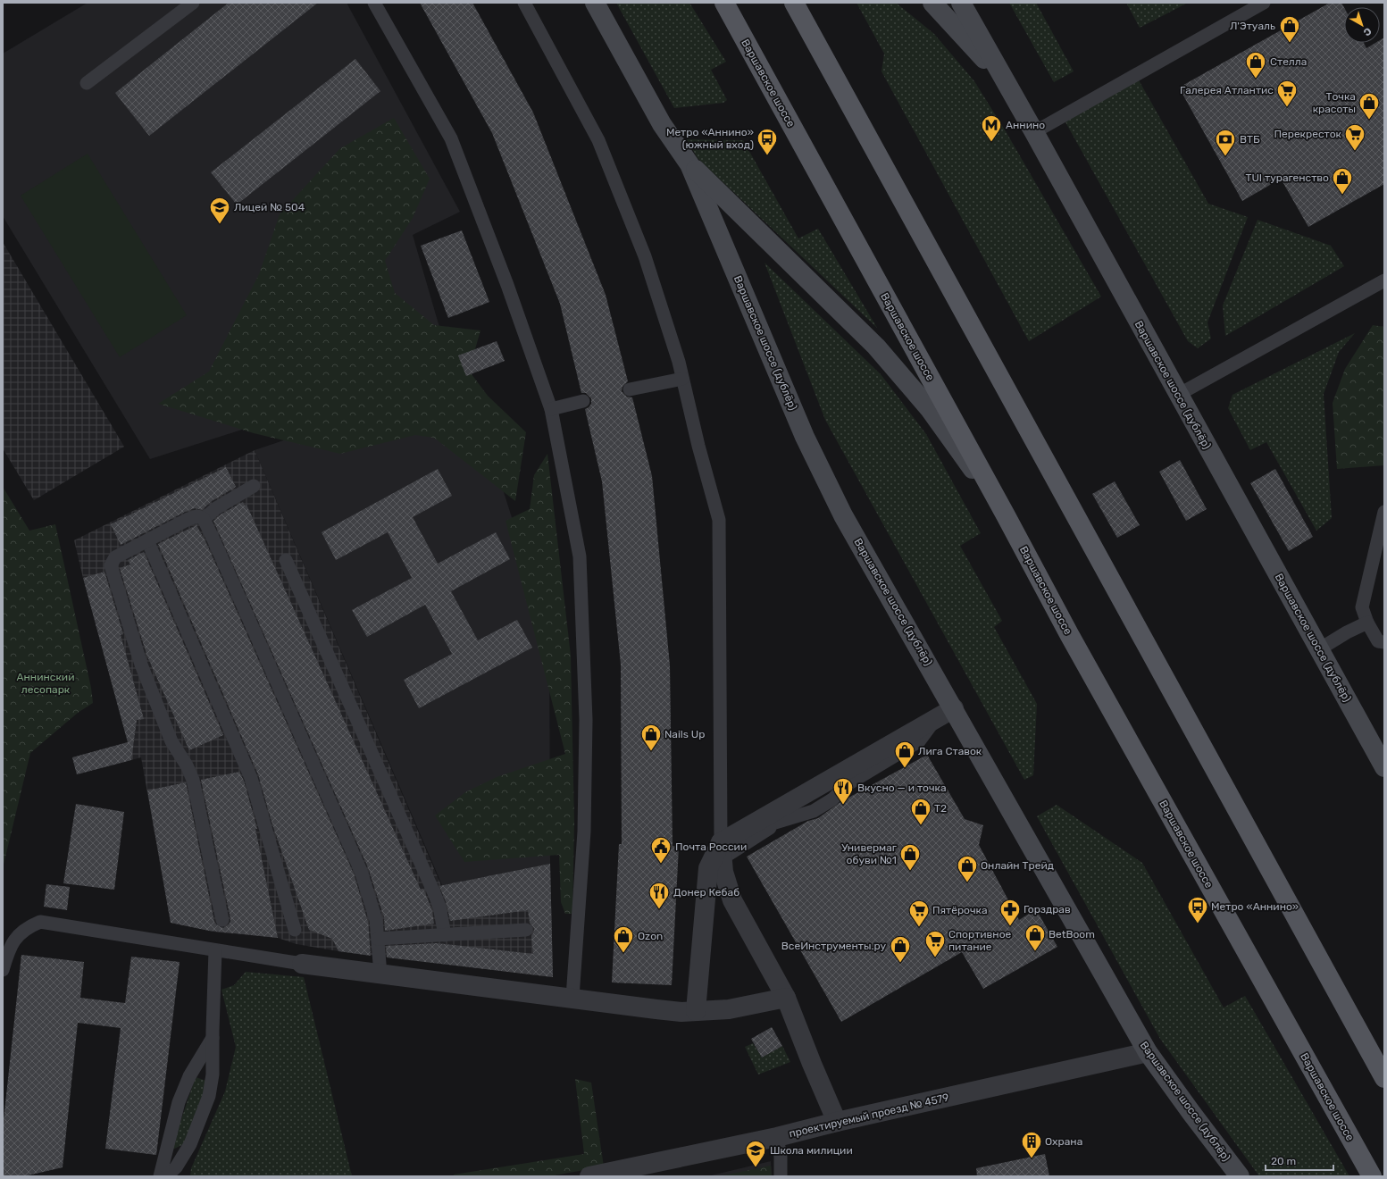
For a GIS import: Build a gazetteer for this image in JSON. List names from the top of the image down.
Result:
{
  "streets": {
    "main road": ["Варшавское шоссе", "Варшавское шоссе (дублёр)"],
    "street": ["проектируемый проезд № 4579"]
  },
  "crossings": [
    ["Варшавское шоссе (дублёр)", "проектируемый проезд № 4579"]
  ],
  "parks": ["Аннинский лесопарк"],
  "places": {
    "shop": [
      "Л'Этуаль",
      "Стелла",
      "Точка красоты",
      "TUI турагенство",
      "Nails Up",
      "Лига Ставок",
      "T2",
      "Универмаг обуви №1",
      "Онлайн Трейд",
      "BetBoom",
      "Ozon",
      "ВсеИнструменты.ру"
    ],
    "supermarket": [
      "Галерея Атлантис",
      "Перекресток",
      "Пятёрочка",
      "Спортивное питание"
    ],
    "metro station": ["Аннино"],
    "bus stop": ["Метро «Аннино» (южный вход)", "Метро «Аннино»"],
    "bank": ["ВТБ"],
    "school or university": ["Лицей № 504", "Школа милиции"],
    "restaurant": ["Вкусно — и точка", "Донер Кебаб"],
    "public building": ["Почта России"],
    "pharmacy": ["Горздрав"],
    "building": ["Охрана"]
  },
  "scale_bar": "20 m",
  "north": "bottom right"
}
